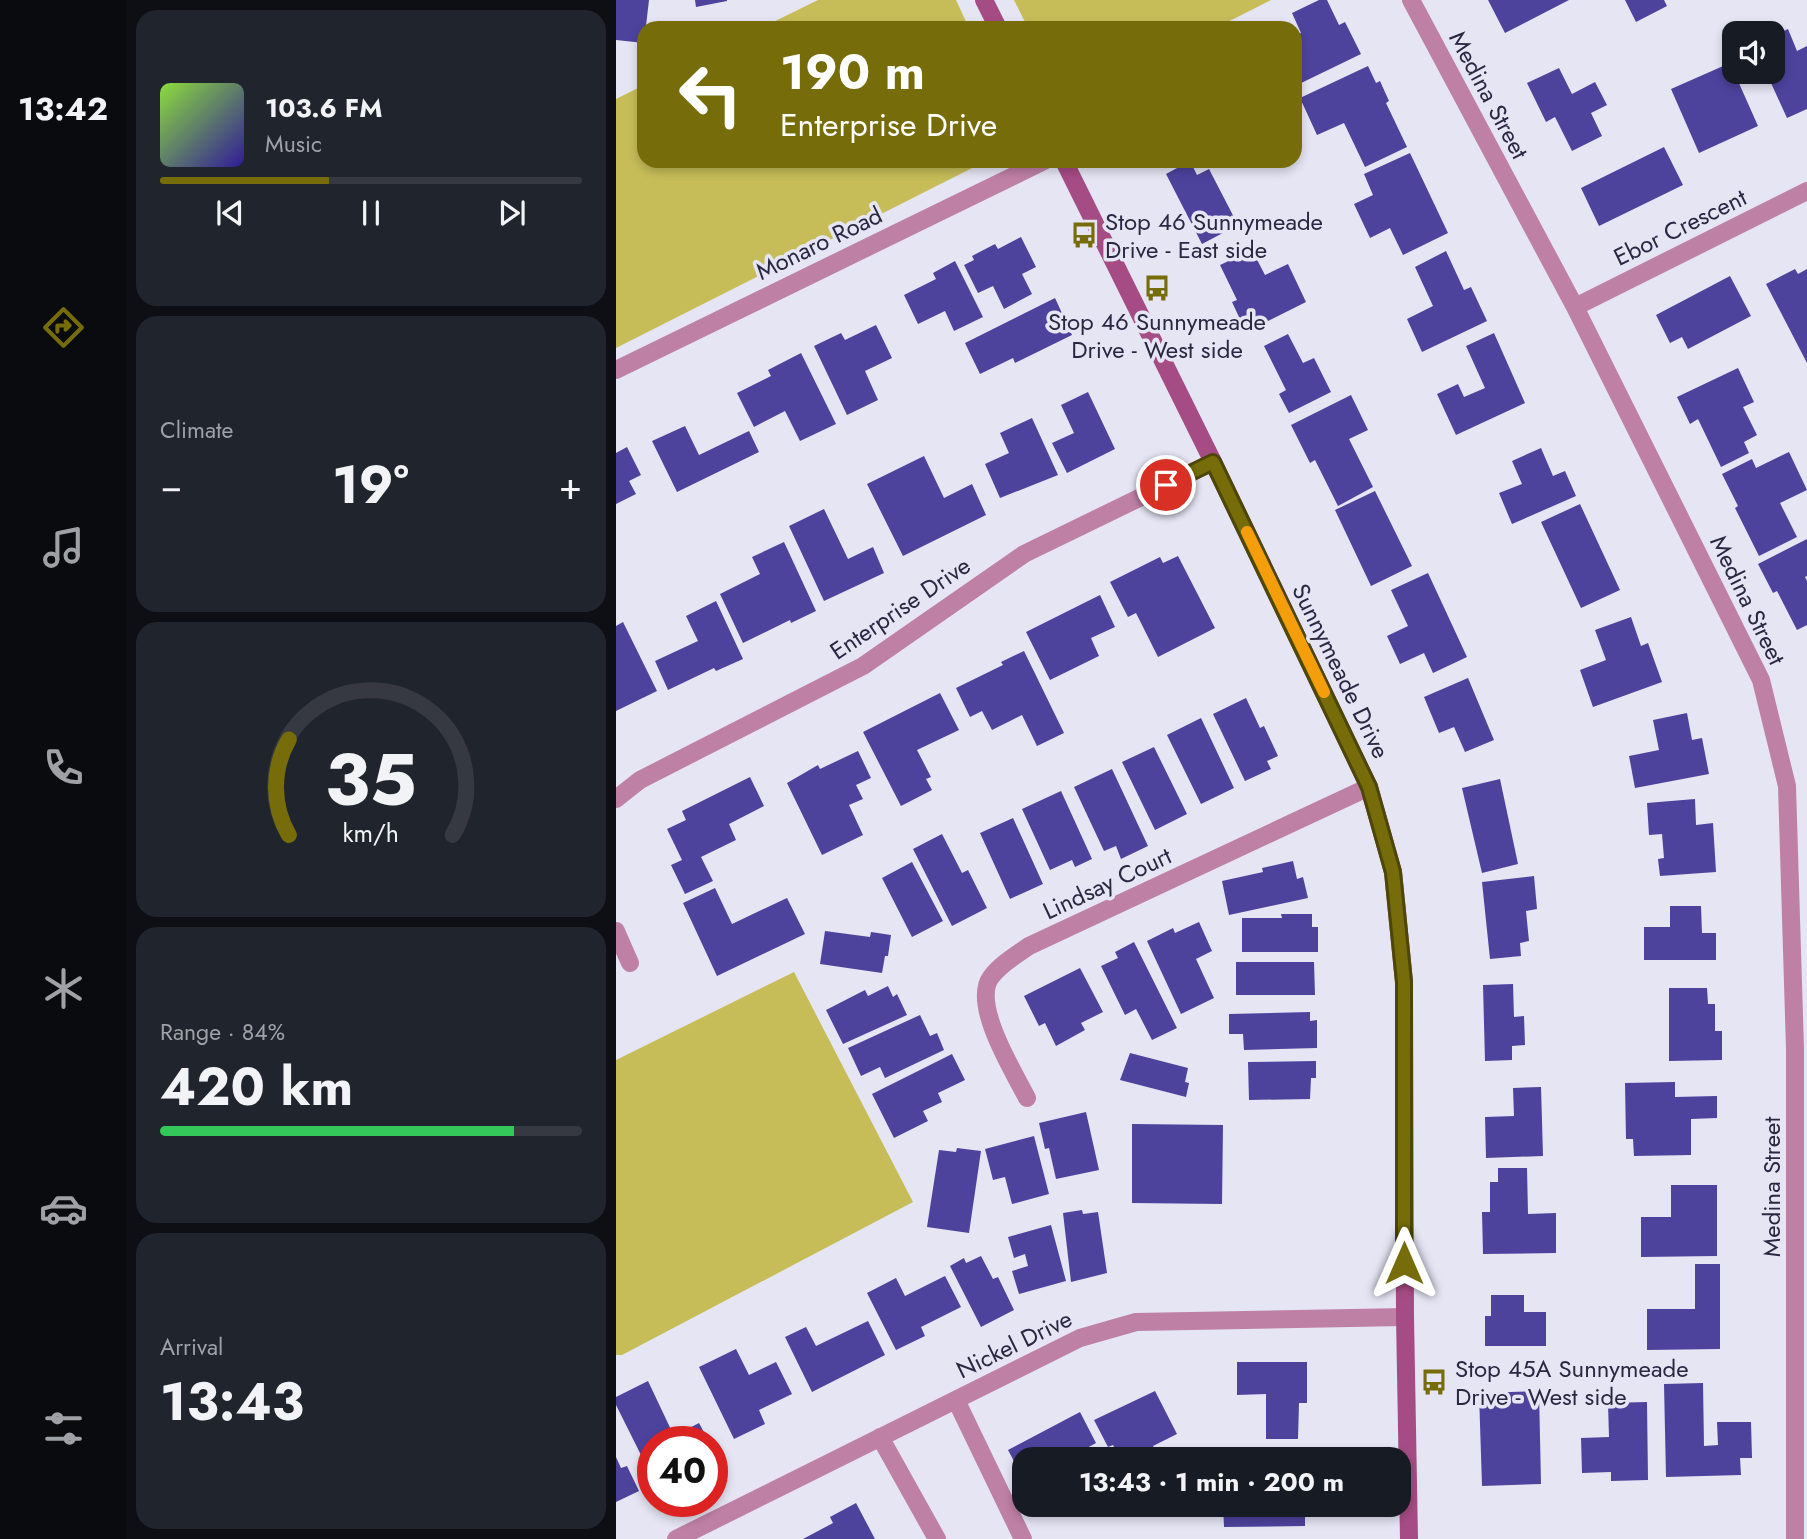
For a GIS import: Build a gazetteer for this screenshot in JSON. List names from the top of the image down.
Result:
{
  "streets": {
    "street": [
      "Medina Street",
      "Ebor Crescent",
      "Monaro Road",
      "Enterprise Drive",
      "Sunnymeade Drive",
      "Lindsay Court",
      "Nickel Drive"
    ]
  },
  "crossings": [
    ["Medina Street", "Ebor Crescent"],
    ["Enterprise Drive", "Sunnymeade Drive"],
    ["Sunnymeade Drive", "Lindsay Court"],
    ["Sunnymeade Drive", "Nickel Drive"]
  ],
  "places": {
    "bus stop": ["Stop 46 Sunnymeade Drive - East side", "Stop 46 Sunnymeade Drive - West side", "Stop 45A Sunnymeade Drive - West side"]
  },
  "page": {
    "tabs": "13:42",
    "turn": ["190 m", "Enterprise Drive"],
    "song": ["103.6 FM", "Music"],
    "tile": [
      "Climate",
      ["Range · 84%", "420 km"],
      ["Arrival", "13:43"]
    ],
    "heat": ["−", "19°", "+"],
    "limit": "40",
    "trip": "13:43 · 1 min · 200 m",
    "gauge": ["35", "km/h"]
  }
}
